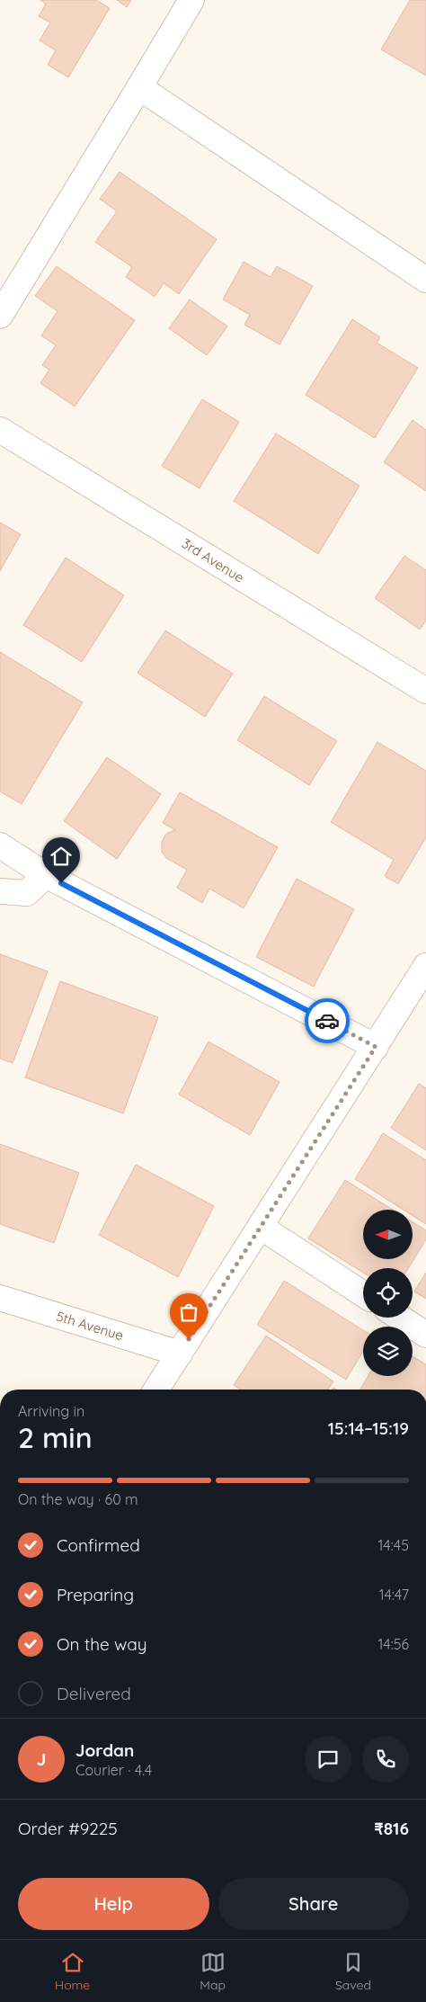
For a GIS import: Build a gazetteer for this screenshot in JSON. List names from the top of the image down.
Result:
{
  "streets": {
    "street": ["3rd Avenue", "5th Avenue"]
  },
  "north": "left",
  "page": {
    "heading": ["2 min", "Arriving in", "15:14–15:19"],
    "panel": [
      "Jordan",
      "Courier · 4.4",
      "Order #9225",
      "₹816"
    ],
    "bar": "On the way · 60 m",
    "list": [
      ["Confirmed", "14:45"],
      ["Preparing", "14:47"],
      ["On the way", "14:56"],
      "Delivered"
    ],
    "round": "J",
    "buttons": ["Help", "Share"],
    "tabs": ["Home", "Map", "Saved"]
  }
}
